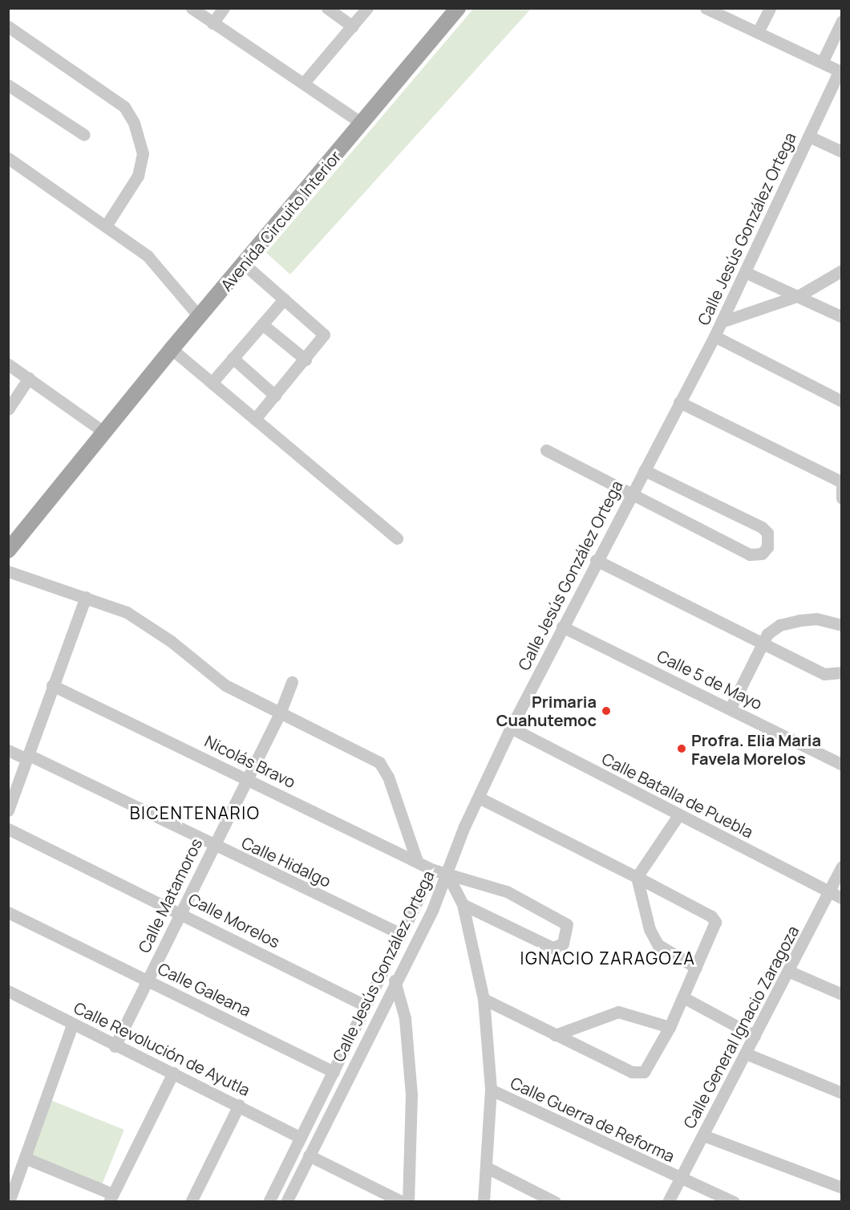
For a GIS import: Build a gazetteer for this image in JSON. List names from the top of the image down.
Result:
{
  "streets": {
    "main road": ["Avenida Circuito Interior"],
    "street": [
      "Calle Jesús González Ortega",
      "Calle 5 de Mayo",
      "Nicolás Bravo",
      "Calle Batalla de Puebla",
      "Calle Hidalgo",
      "Calle Matamoros",
      "Calle Morelos",
      "Calle Galeana",
      "Calle General Ignacio Zaragoza",
      "Calle Revolución de Ayutla",
      "Calle Guerra de Reforma"
    ]
  },
  "crossings": [
    ["Calle Jesús González Ortega", "Calle 5 de Mayo"],
    ["Calle Jesús González Ortega", "Nicolás Bravo"],
    ["Calle Jesús González Ortega", "Calle Batalla de Puebla"],
    ["Calle Jesús González Ortega", "Calle Hidalgo"],
    ["Calle Jesús González Ortega", "Calle Morelos"],
    ["Calle Jesús González Ortega", "Calle Galeana"],
    ["Calle Jesús González Ortega", "Calle Revolución de Ayutla"],
    ["Nicolás Bravo", "Calle Matamoros"],
    ["Calle Batalla de Puebla", "Calle General Ignacio Zaragoza"],
    ["Calle Hidalgo", "Calle Matamoros"],
    ["Calle Matamoros", "Calle Morelos"],
    ["Calle Matamoros", "Calle Galeana"],
    ["Calle Matamoros", "Calle Revolución de Ayutla"],
    ["Calle General Ignacio Zaragoza", "Calle Guerra de Reforma"]
  ],
  "districts": ["BICENTENARIO", "IGNACIO ZARAGOZA"],
  "places": ["Primaria Cuahutemoc", "Profra. Elia Maria Favela Morelos"]
}
